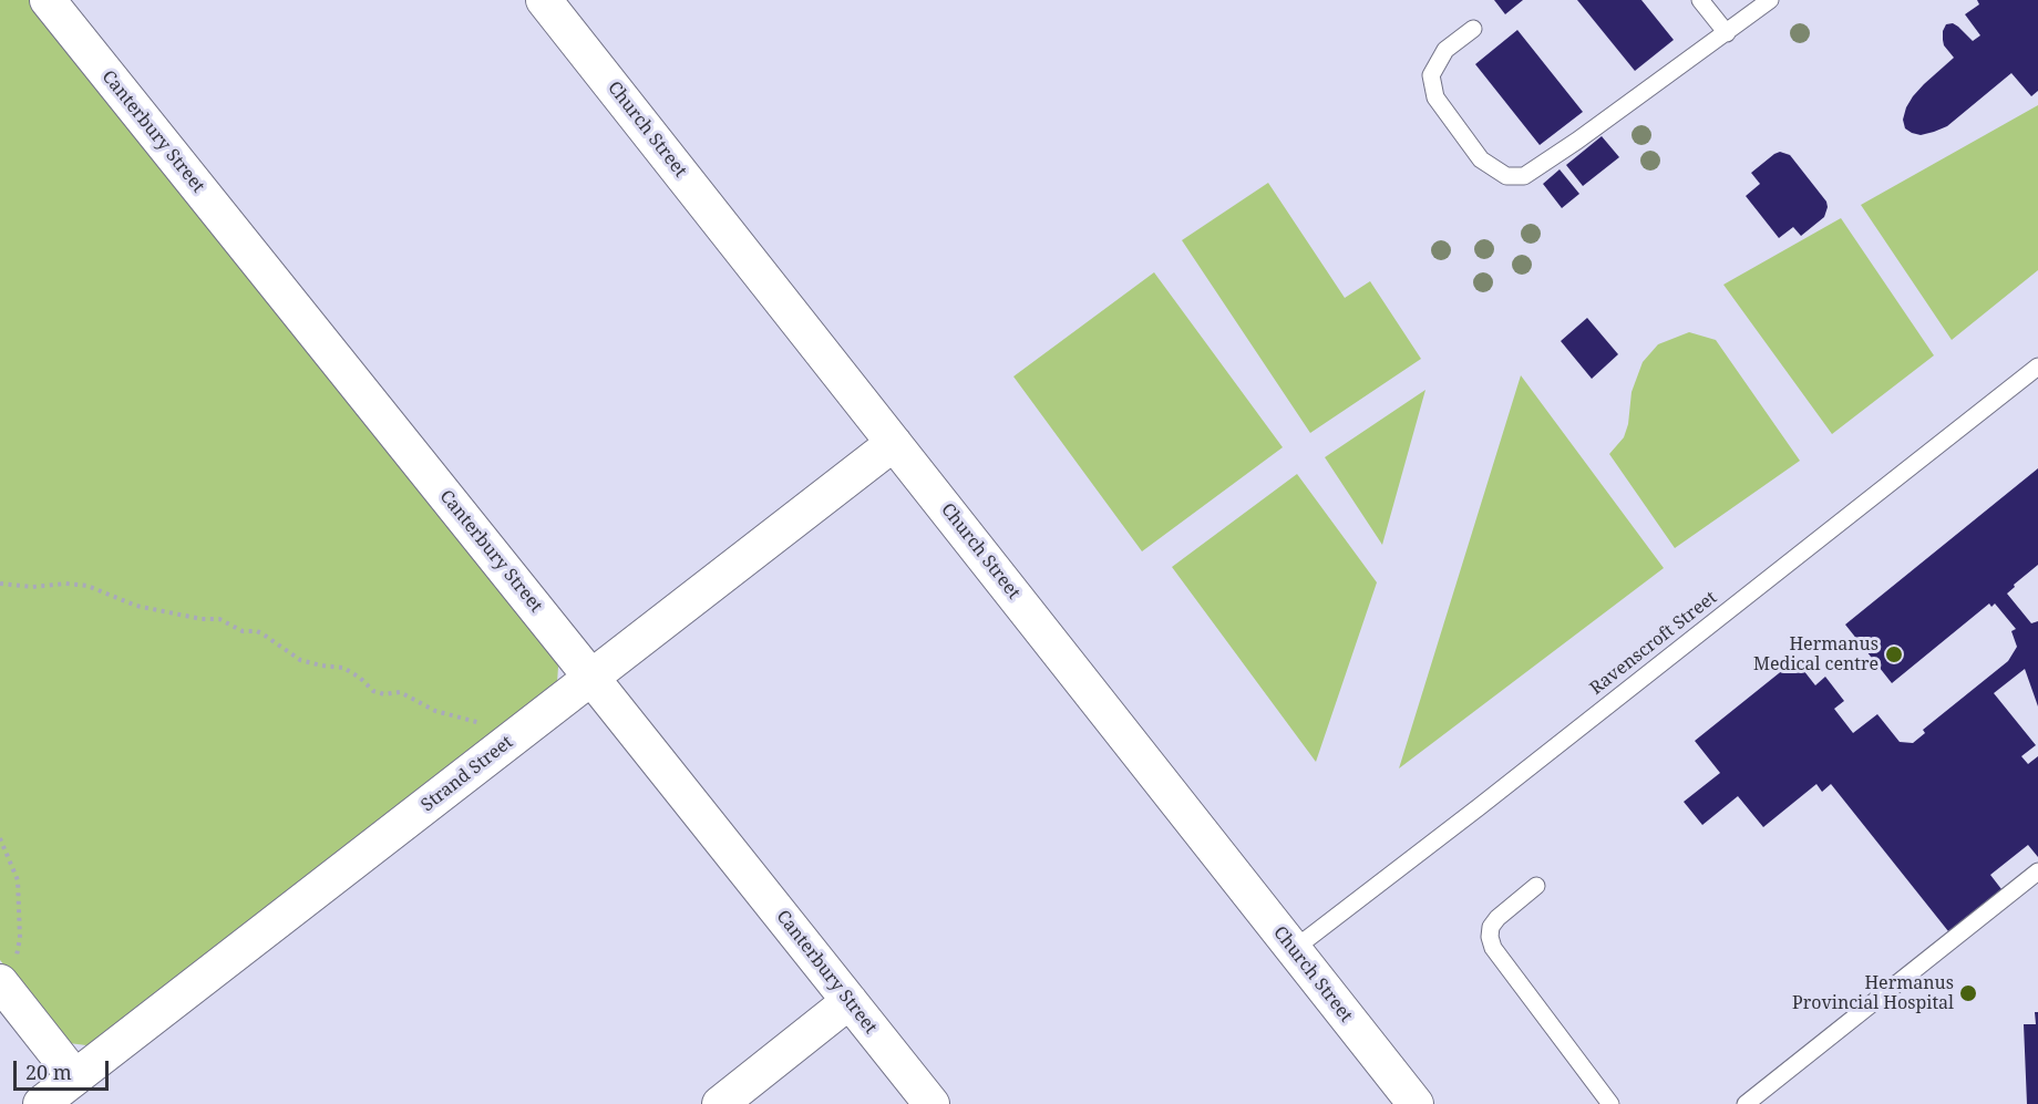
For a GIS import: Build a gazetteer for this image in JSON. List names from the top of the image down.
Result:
{
  "streets": {
    "street": ["Church Street", "Canterbury Street", "Strand Street"],
    "lane": ["Ravenscroft Street"]
  },
  "crossings": [
    ["Church Street", "Ravenscroft Street"],
    ["Church Street", "Strand Street"],
    ["Canterbury Street", "Strand Street"]
  ],
  "places": ["Hermanus Medical centre", "Hermanus Provincial Hospital"],
  "scale_bar": "20 m"
}
